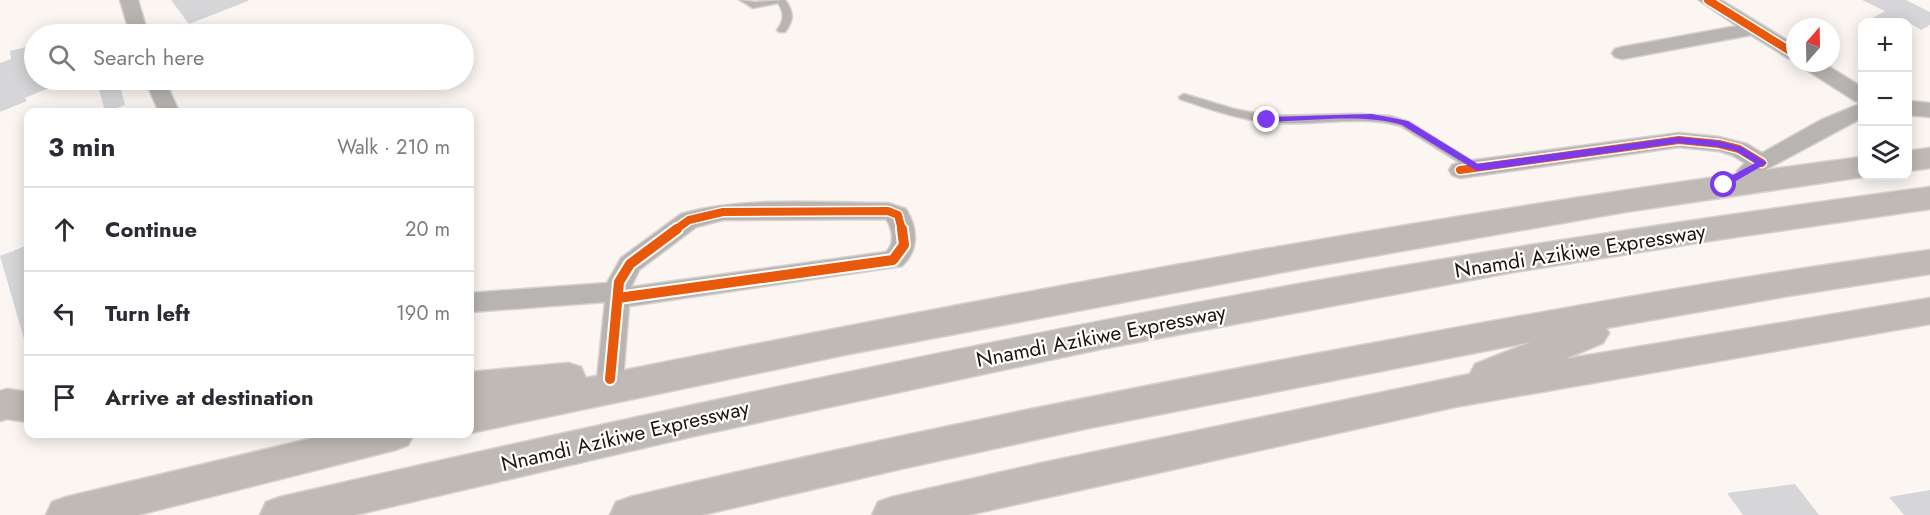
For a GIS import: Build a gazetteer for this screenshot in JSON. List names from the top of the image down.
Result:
{
  "streets": {
    "highway": ["Nnamdi Azikiwe Expressway"]
  },
  "north": "top",
  "page": {
    "map_buttons": ["+", "−"],
    "search": "Search here",
    "heading": ["3 min", "Walk · 210 m"],
    "list": [
      ["Continue", "20 m"],
      ["Turn left", "190 m"],
      "Arrive at destination"
    ]
  }
}
